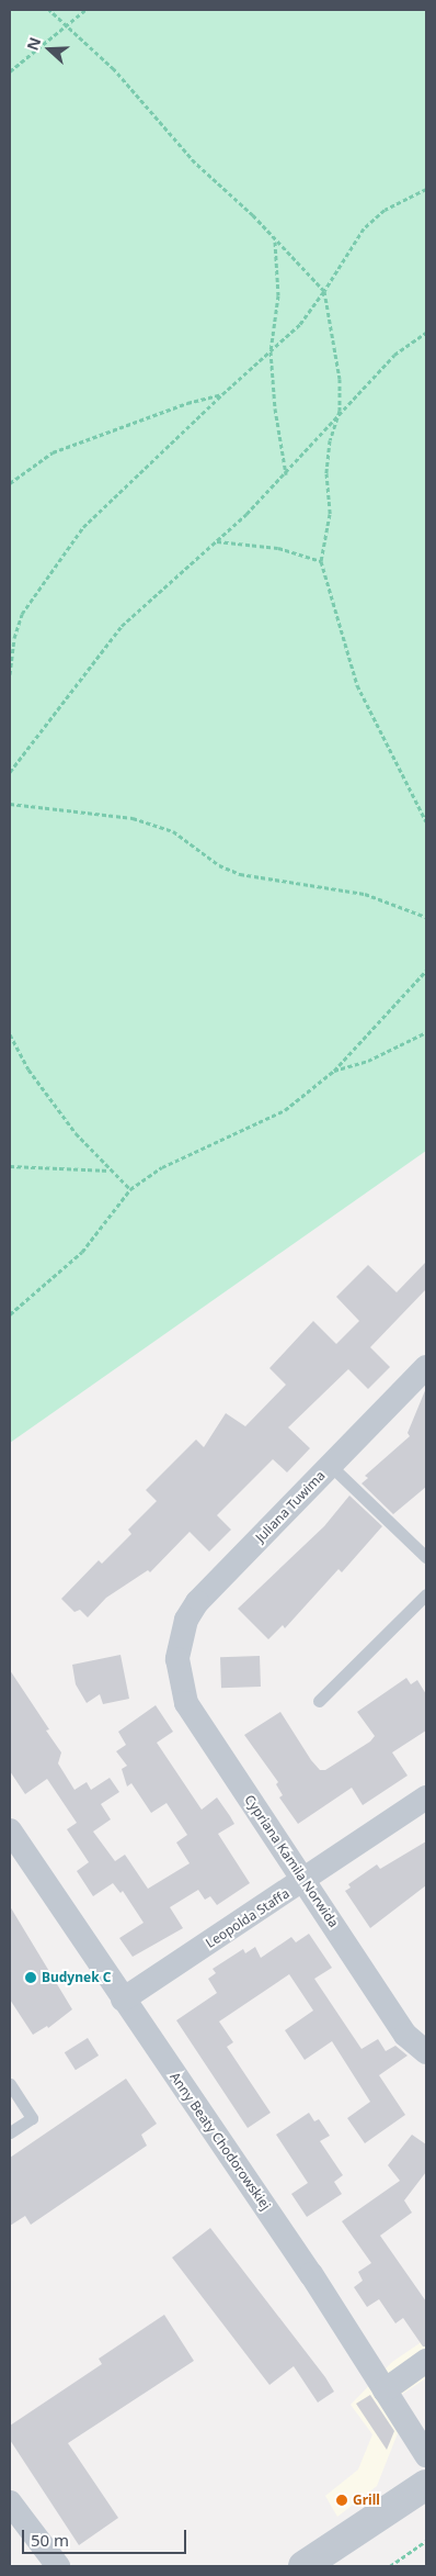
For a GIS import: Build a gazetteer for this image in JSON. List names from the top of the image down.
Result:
{
  "streets": {
    "street": [
      "Juliana Tuwima",
      "Cypriana Kamila Norwida",
      "Leopolda Staffa",
      "Anny Beaty Chodorowskiej"
    ]
  },
  "crossings": [
    ["Juliana Tuwima", "Cypriana Kamila Norwida"],
    ["Cypriana Kamila Norwida", "Leopolda Staffa"],
    ["Leopolda Staffa", "Anny Beaty Chodorowskiej"]
  ],
  "places": ["Budynek C", "Grill"],
  "scale_bar": "50 m",
  "north": "left"
}
